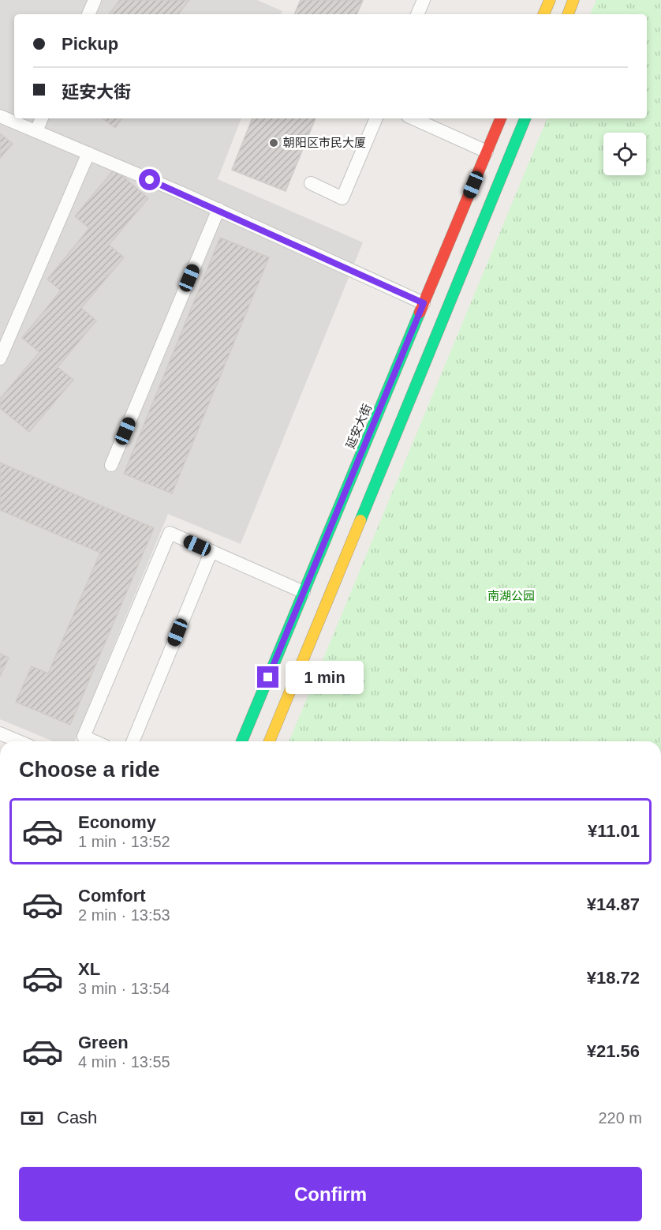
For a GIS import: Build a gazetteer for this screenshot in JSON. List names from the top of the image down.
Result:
{
  "streets": {
    "main road": ["延安大街"]
  },
  "parks": ["南湖公园"],
  "places": ["朝阳区市民大厦"],
  "page": {
    "banner": ["Pickup", "延安大街"],
    "bubble": "1 min",
    "heading": "Choose a ride",
    "list": [
      {
        "name": "Economy",
        "note": "1 min · 13:52",
        "value": "¥11.01"
      },
      {
        "name": "Comfort",
        "note": "2 min · 13:53",
        "value": "¥14.87"
      },
      {
        "name": "XL",
        "note": "3 min · 13:54",
        "value": "¥18.72"
      },
      {
        "name": "Green",
        "note": "4 min · 13:55",
        "value": "¥21.56"
      }
    ],
    "pay": ["Cash", "220 m"],
    "buttons": "Confirm"
  }
}
